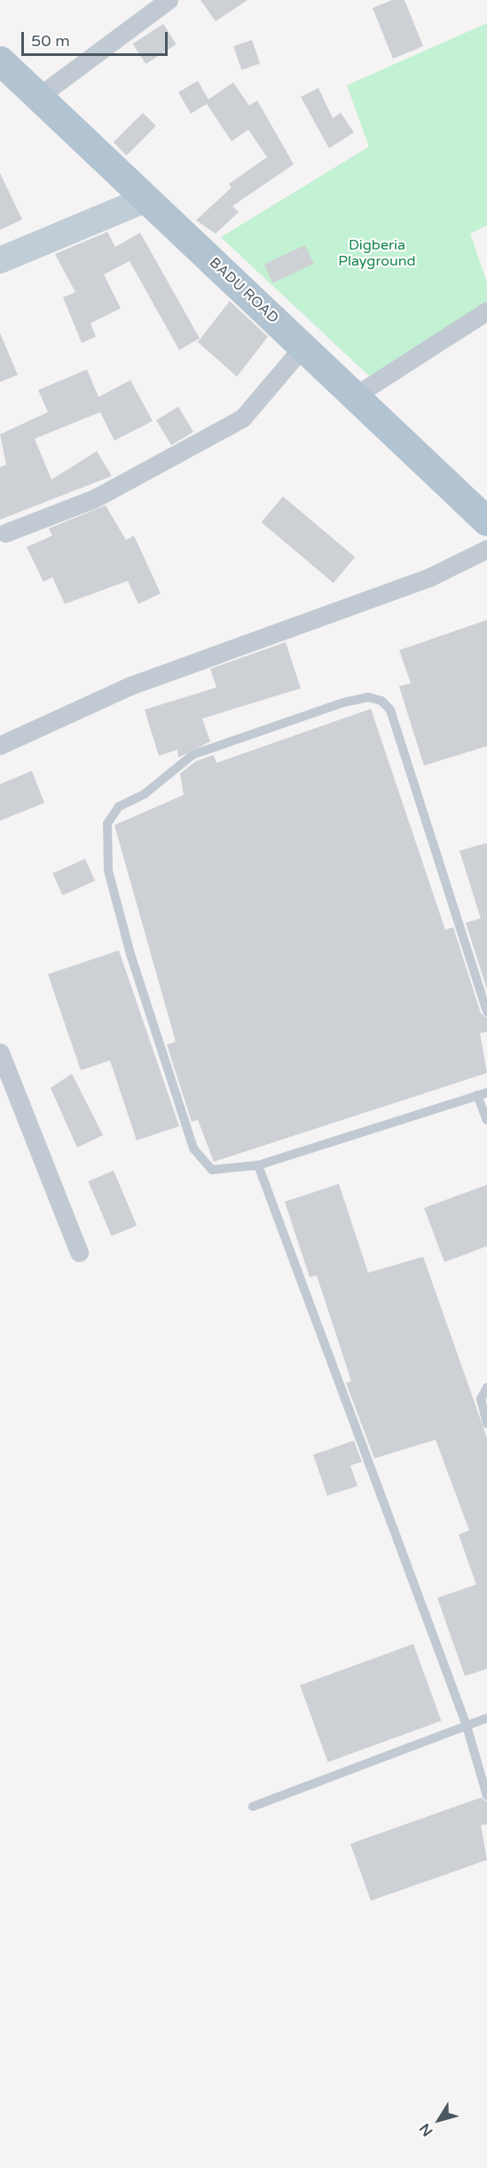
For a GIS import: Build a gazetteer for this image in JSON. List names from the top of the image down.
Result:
{
  "streets": {
    "main road": ["BADU ROAD"]
  },
  "parks": ["Digberia Playground"],
  "scale_bar": "50 m",
  "north": "bottom left"
}
